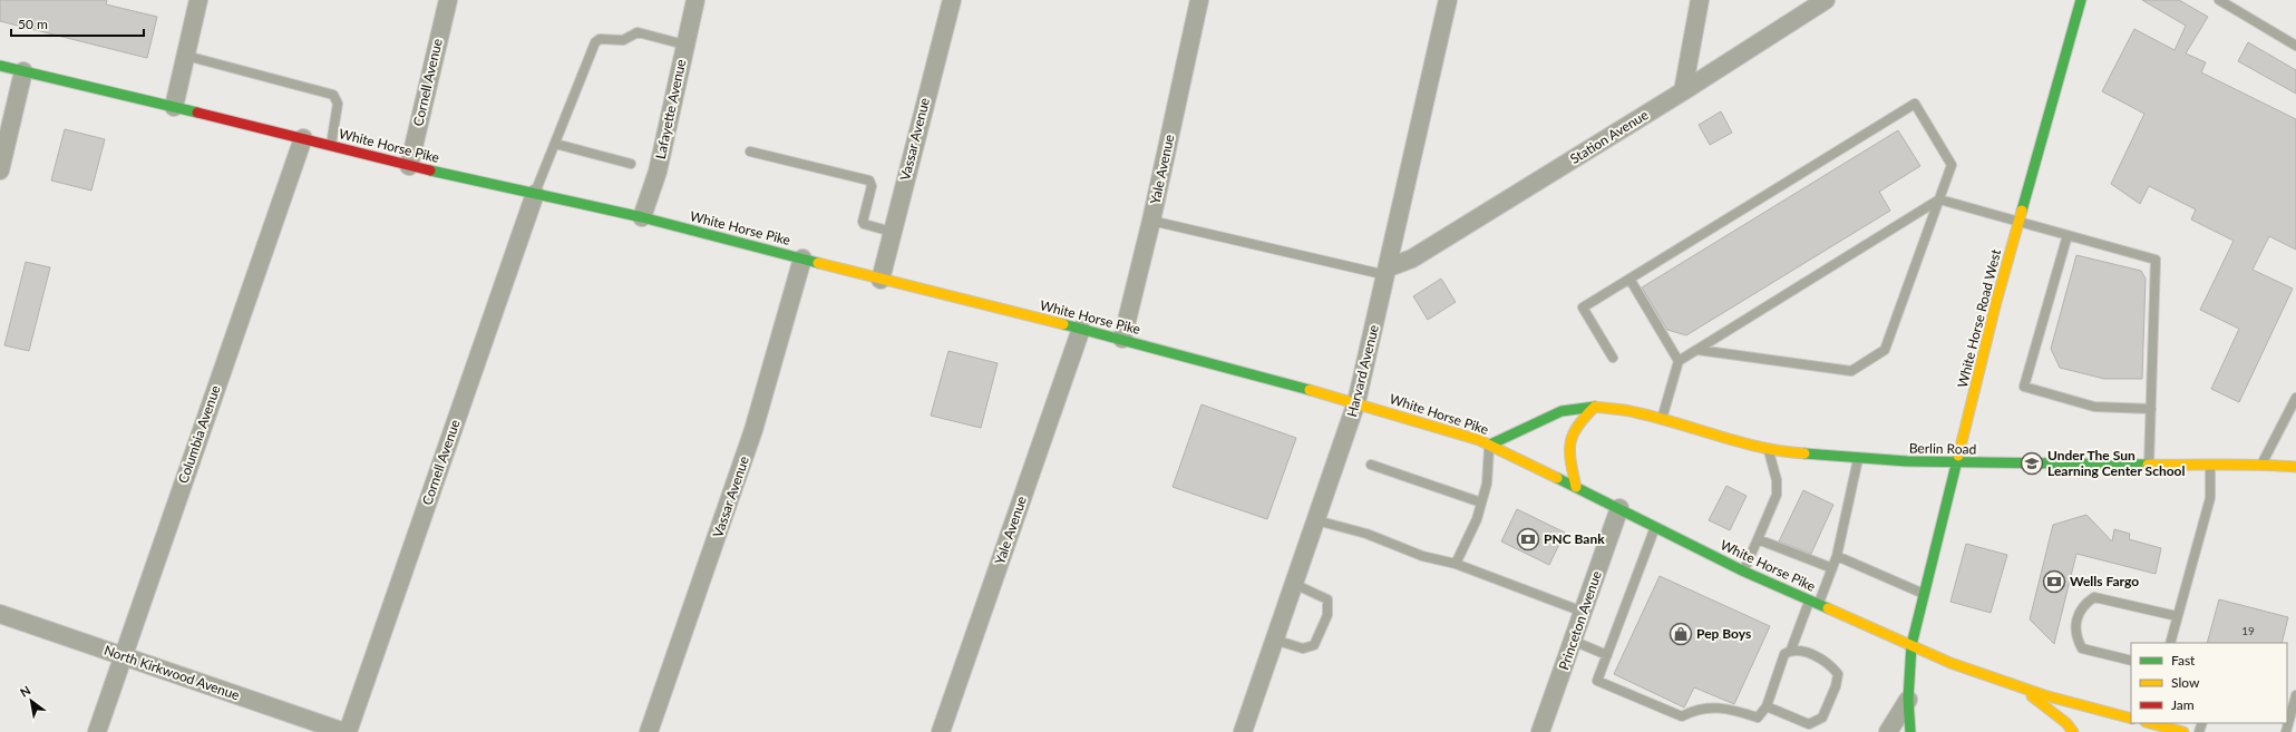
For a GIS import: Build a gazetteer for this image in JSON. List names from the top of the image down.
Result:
{
  "streets": {
    "main road": ["White Horse Pike", "White Horse Road West", "Berlin Road"],
    "street": [
      "Cornell Avenue",
      "Lafayette Avenue",
      "Station Avenue",
      "Vassar Avenue",
      "Yale Avenue",
      "Harvard Avenue",
      "Columbia Avenue",
      "Princeton Avenue",
      "North Kirkwood Avenue"
    ]
  },
  "crossings": [
    ["Cornell Avenue", "White Horse Pike"],
    ["Lafayette Avenue", "White Horse Pike"],
    ["Station Avenue", "Harvard Avenue"],
    ["Vassar Avenue", "White Horse Pike"],
    ["White Horse Pike", "Yale Avenue"],
    ["White Horse Pike", "White Horse Road West"],
    ["White Horse Pike", "Harvard Avenue"],
    ["White Horse Pike", "Columbia Avenue"],
    ["White Horse Pike", "Berlin Road"],
    ["White Horse Pike", "Princeton Avenue"],
    ["White Horse Road West", "Berlin Road"],
    ["Columbia Avenue", "North Kirkwood Avenue"]
  ],
  "places": {
    "school or university": ["Under The Sun Learning Center School"],
    "bank": ["PNC Bank", "Wells Fargo"],
    "shop": ["Pep Boys"]
  },
  "house_numbers": ["19"],
  "legend": ["Fast", "Slow", "Jam"],
  "scale_bar": "50 m",
  "north": "top left"
}
